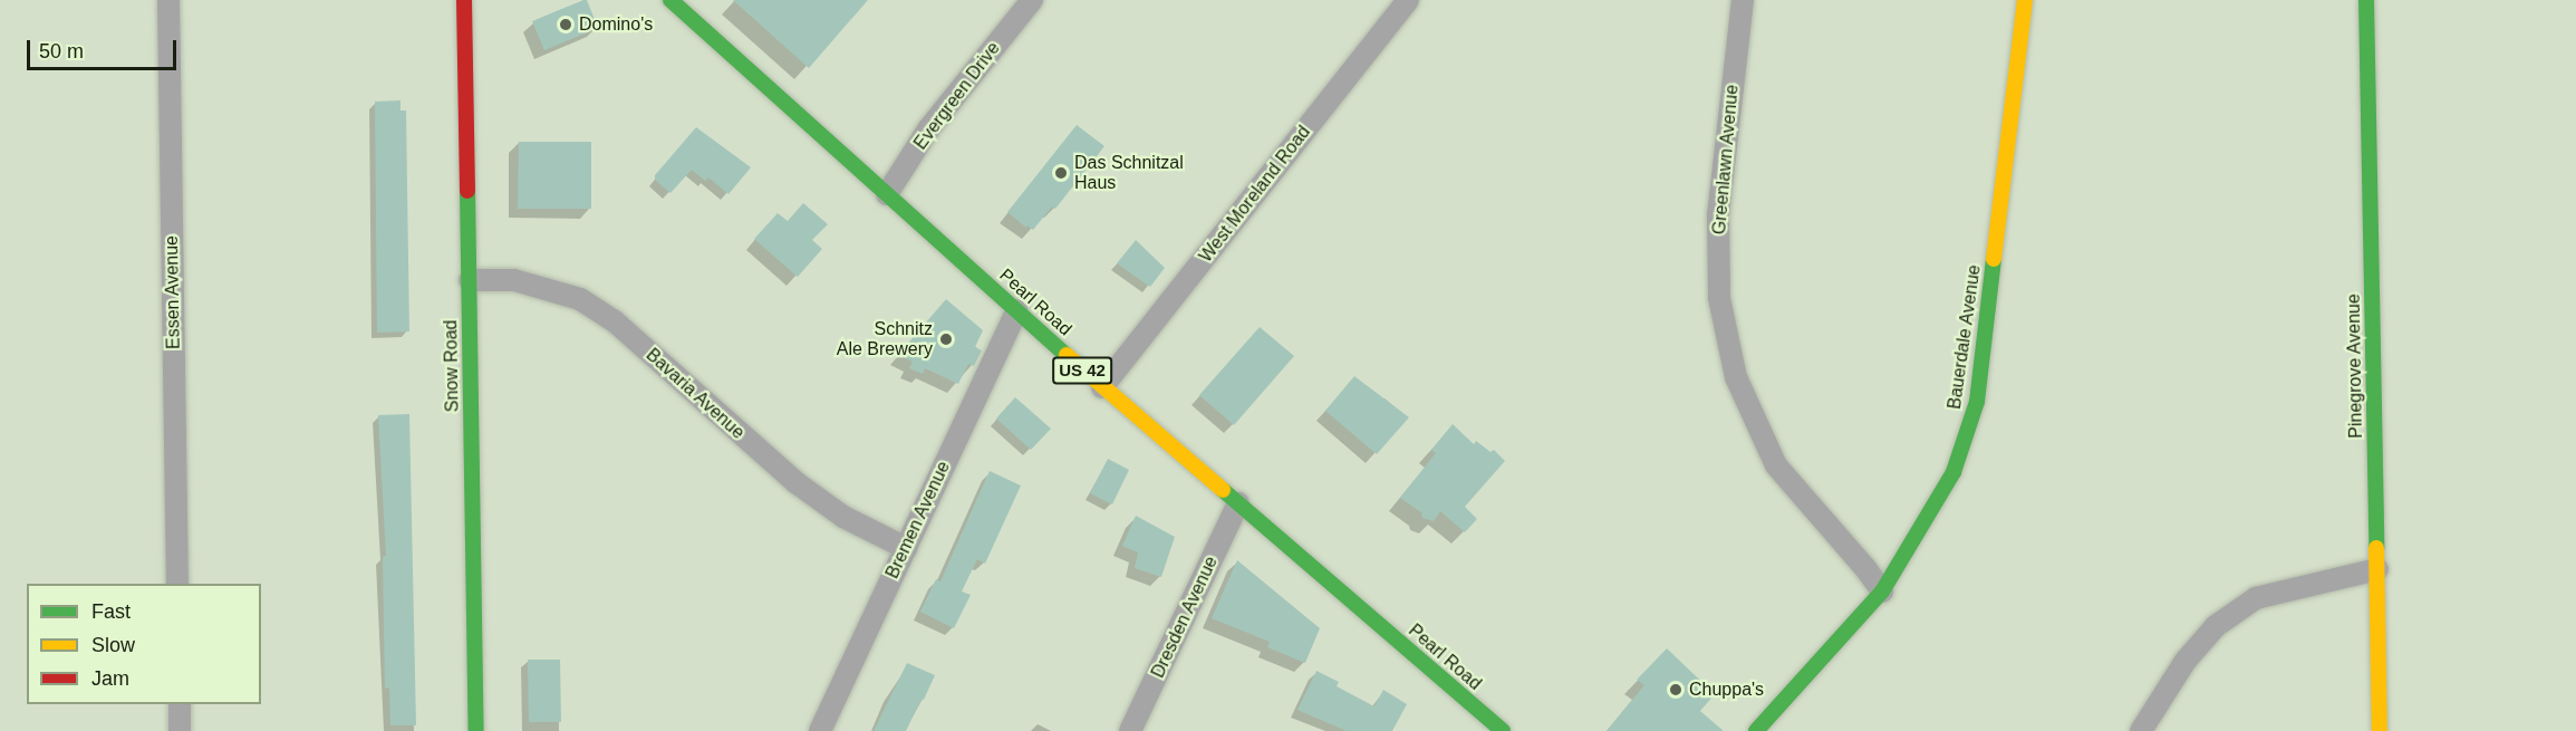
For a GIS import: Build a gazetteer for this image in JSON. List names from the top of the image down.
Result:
{
  "streets": {
    "main road": [
      "Pearl Road",
      "Bauerdale Avenue",
      "Snow Road",
      "Pinegrove Avenue",
      "US 42"
    ],
    "street": [
      "Evergreen Drive",
      "Greenlawn Avenue",
      "West Moreland Road",
      "Essen Avenue",
      "Bavaria Avenue",
      "Bremen Avenue",
      "Dresden Avenue"
    ]
  },
  "crossings": [
    ["Evergreen Drive", "Pearl Road"],
    ["Greenlawn Avenue", "Bauerdale Avenue"],
    ["West Moreland Road", "Pearl Road"],
    ["Pearl Road", "Bremen Avenue"],
    ["Pearl Road", "Dresden Avenue"],
    ["Snow Road", "Bavaria Avenue"],
    ["Bavaria Avenue", "Bremen Avenue"]
  ],
  "places": [
    "Domino's",
    "Das Schnitzal Haus",
    "Schnitz Ale Brewery",
    "Chuppa's"
  ],
  "legend": ["Fast", "Slow", "Jam"],
  "scale_bar": "50 m"
}
